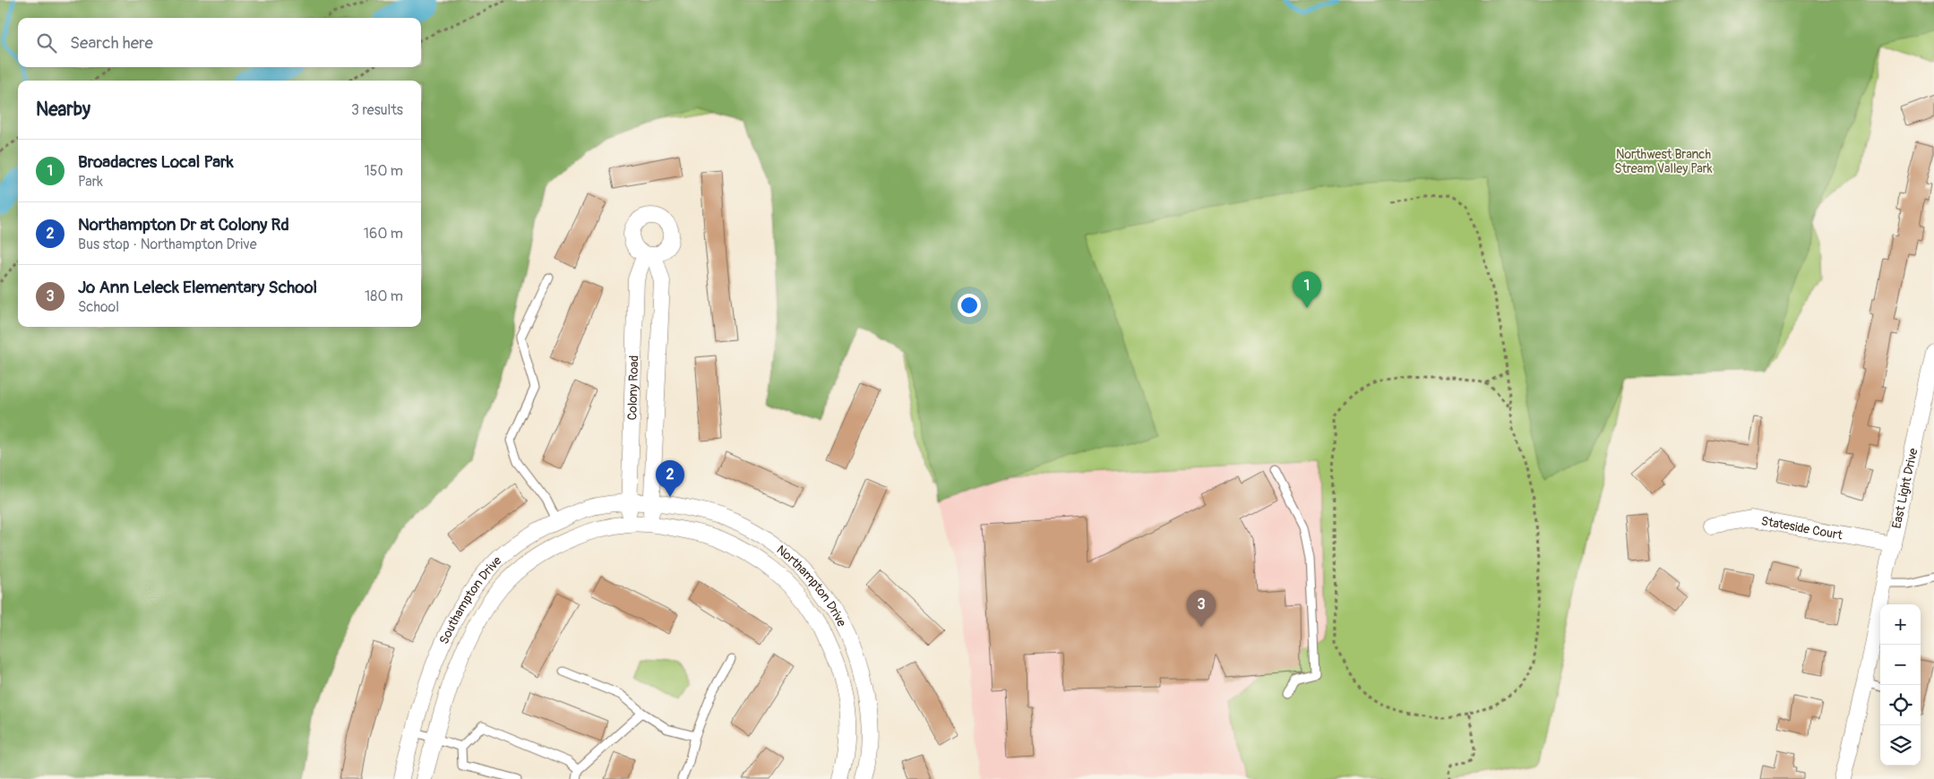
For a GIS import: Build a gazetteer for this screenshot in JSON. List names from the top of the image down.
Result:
{
  "streets": {
    "street": [
      "Colony Road",
      "East Light Drive",
      "Stateside Court",
      "Northampton Drive",
      "Southampton Drive"
    ]
  },
  "crossings": [
    ["Colony Road", "Northampton Drive"],
    ["Colony Road", "Southampton Drive"],
    ["East Light Drive", "Stateside Court"],
    ["Northampton Drive", "Southampton Drive"]
  ],
  "parks": ["Northwest Branch Stream Valley Park"],
  "page": {
    "search": "Search here",
    "heading": ["Nearby", "3 results"],
    "list": [
      {
        "mark": "1",
        "name": "Broadacres Local Park",
        "note": "Park",
        "value": "150 m"
      },
      {
        "mark": "2",
        "name": "Northampton Dr at Colony Rd",
        "note": "Bus stop · Northampton Drive",
        "value": "160 m"
      },
      {
        "mark": "3",
        "name": "Jo Ann Leleck Elementary School",
        "note": "School",
        "value": "180 m"
      }
    ],
    "pins": ["1", "2", "3"],
    "map_buttons": ["+", "−"]
  }
}
